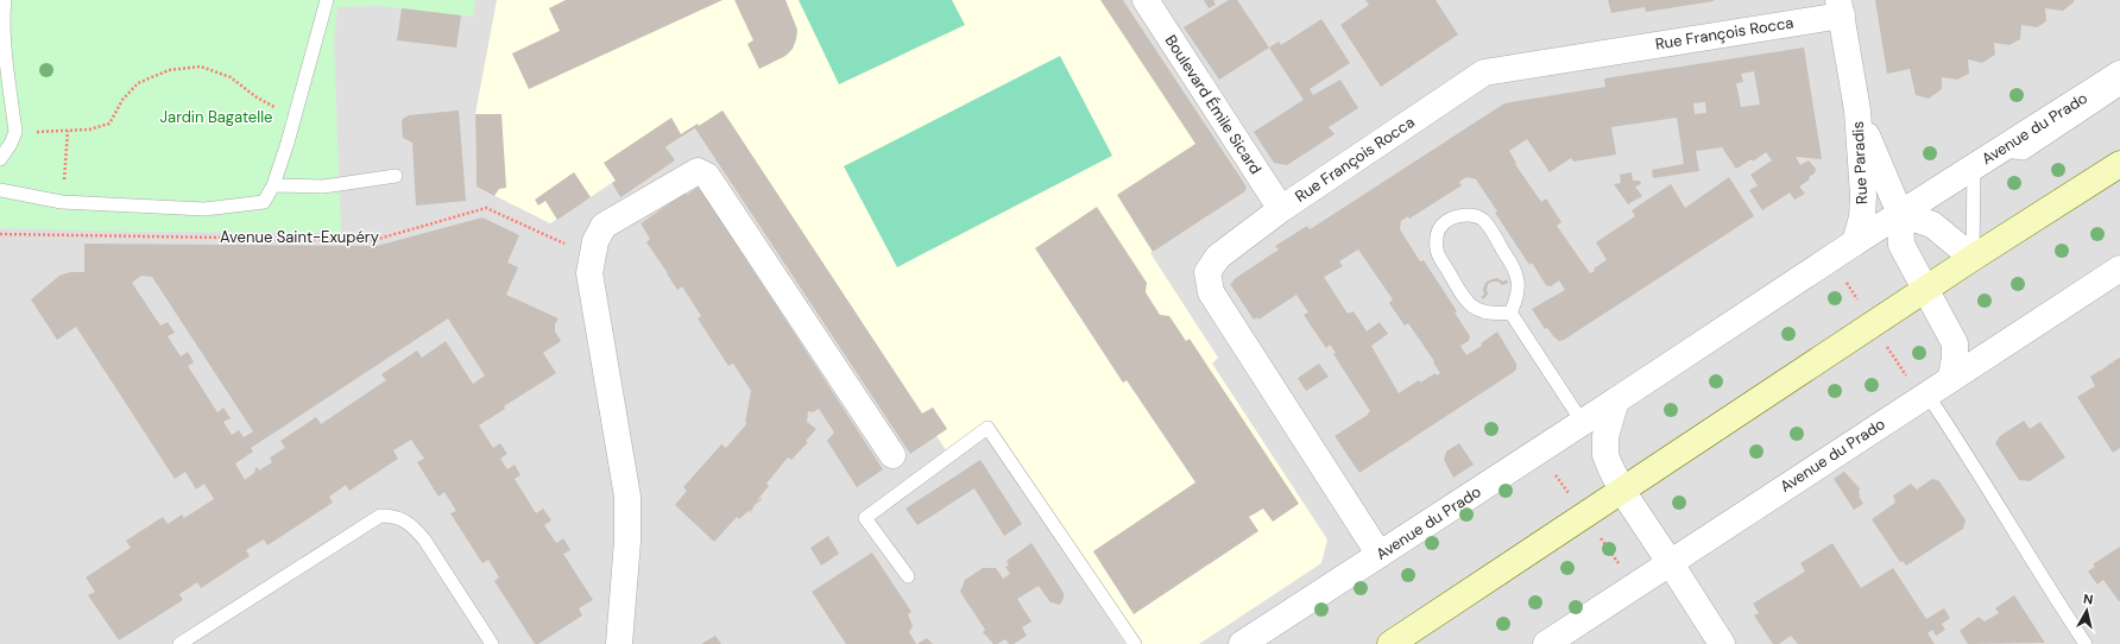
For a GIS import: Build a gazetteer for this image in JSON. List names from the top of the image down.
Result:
{
  "streets": {
    "street": [
      "Rue François Rocca",
      "Boulevard Émile Sicard",
      "Avenue du Prado",
      "Rue Paradis"
    ],
    "path": ["Avenue Saint-Exupéry"]
  },
  "crossings": [
    ["Rue François Rocca", "Boulevard Émile Sicard"],
    ["Rue François Rocca", "Avenue du Prado"],
    ["Rue François Rocca", "Rue Paradis"],
    ["Avenue du Prado", "Rue Paradis"]
  ],
  "parks": ["Jardin Bagatelle"],
  "north": "top"
}
